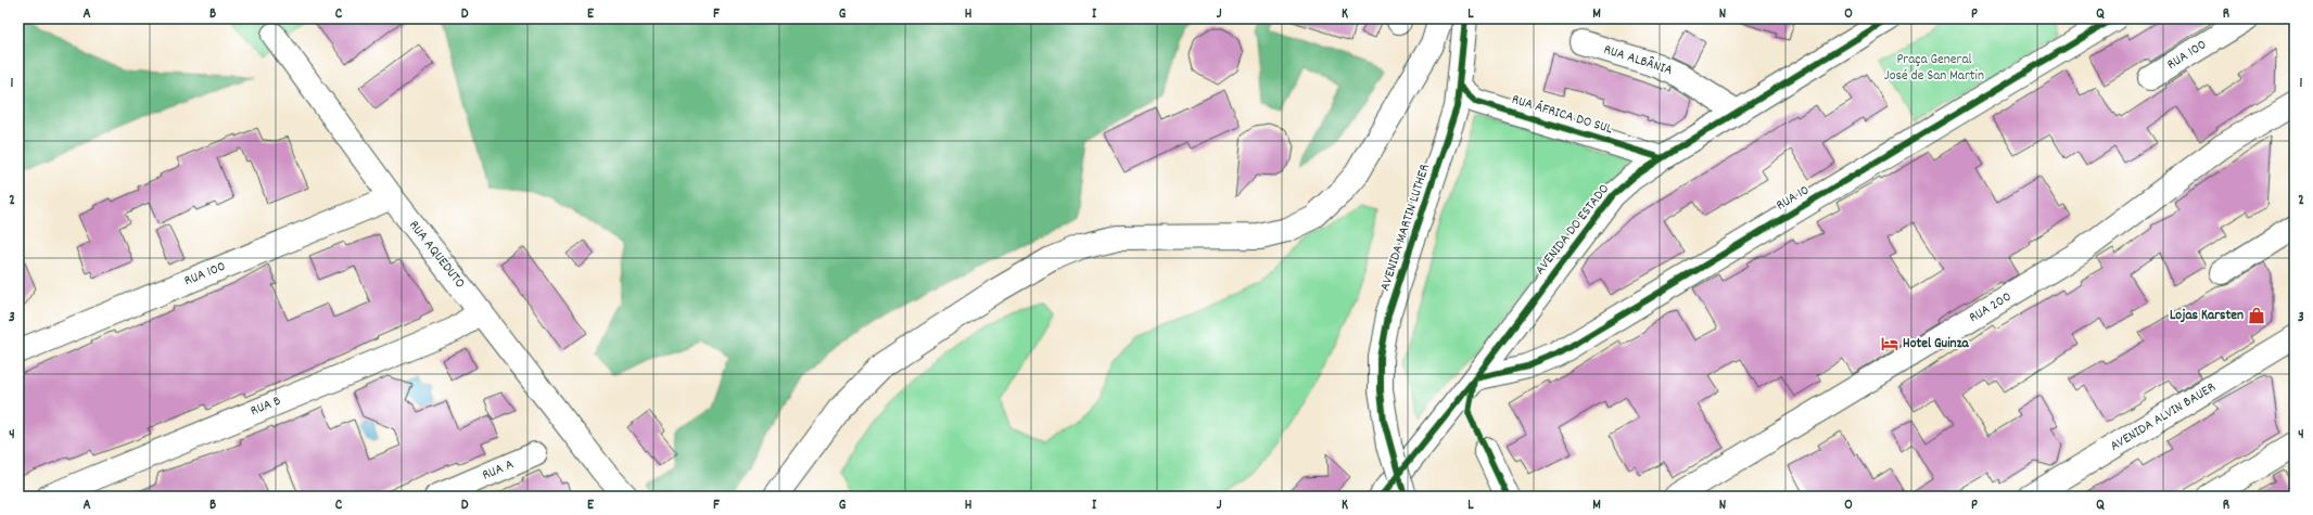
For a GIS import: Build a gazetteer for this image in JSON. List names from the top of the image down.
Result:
{
  "streets": {
    "street": [
      "RUA 100",
      "RUA ALBÂNIA",
      "RUA ÁFRICA DO SUL",
      "RUA 10",
      "AVENIDA MARTIN LUTHER",
      "AVENIDA DO ESTADO",
      "RUA AQUEDUTO",
      "RUA 200",
      "RUA B",
      "AVENIDA ALVIN BAUER",
      "RUA A"
    ]
  },
  "crossings": [
    ["RUA 100", "RUA AQUEDUTO"],
    ["RUA ALBÂNIA", "AVENIDA DO ESTADO"],
    ["RUA ÁFRICA DO SUL", "AVENIDA MARTIN LUTHER"],
    ["RUA ÁFRICA DO SUL", "AVENIDA DO ESTADO"],
    ["RUA 10", "AVENIDA DO ESTADO"],
    ["RUA AQUEDUTO", "RUA B"]
  ],
  "parks": ["Praça General José de San Martin"],
  "places": {
    "shop": ["Lojas Karsten"],
    "hotel": ["Hotel Guinza"]
  },
  "grid": {
    "columns": [
      "A",
      "B",
      "C",
      "D",
      "E",
      "F",
      "G",
      "H",
      "I",
      "J",
      "K",
      "L",
      "M",
      "N",
      "O",
      "P",
      "Q",
      "R"
    ],
    "rows": [
      "1",
      "2",
      "3",
      "4"
    ]
  }
}
